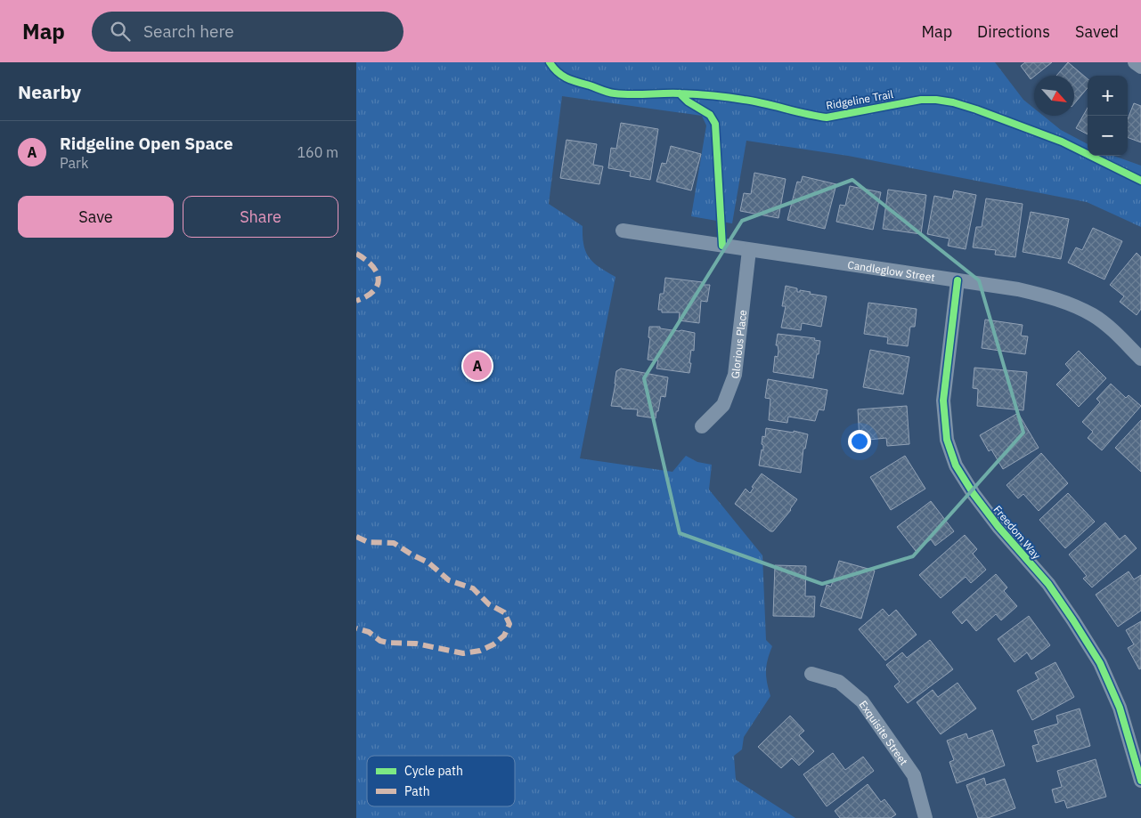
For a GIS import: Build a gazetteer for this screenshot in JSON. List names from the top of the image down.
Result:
{
  "streets": {
    "street": [
      "Candleglow Street",
      "Glorious Place",
      "Freedom Way",
      "Exquisite Street"
    ],
    "cycle path": ["Ridgeline Trail"]
  },
  "crossings": [
    ["Candleglow Street", "Glorious Place"],
    ["Candleglow Street", "Freedom Way"]
  ],
  "legend": ["Cycle path", "Path"],
  "north": "bottom right",
  "page": {
    "header": "Map",
    "search": "Search here",
    "nav": ["Map", "Directions", "Saved"],
    "heading": "Nearby",
    "map_buttons": ["+", "−"],
    "list": [
      {
        "mark": "A",
        "name": "Ridgeline Open Space",
        "note": "Park",
        "value": "160 m"
      }
    ],
    "buttons": ["Save", "Share"],
    "pins": "A"
  }
}
